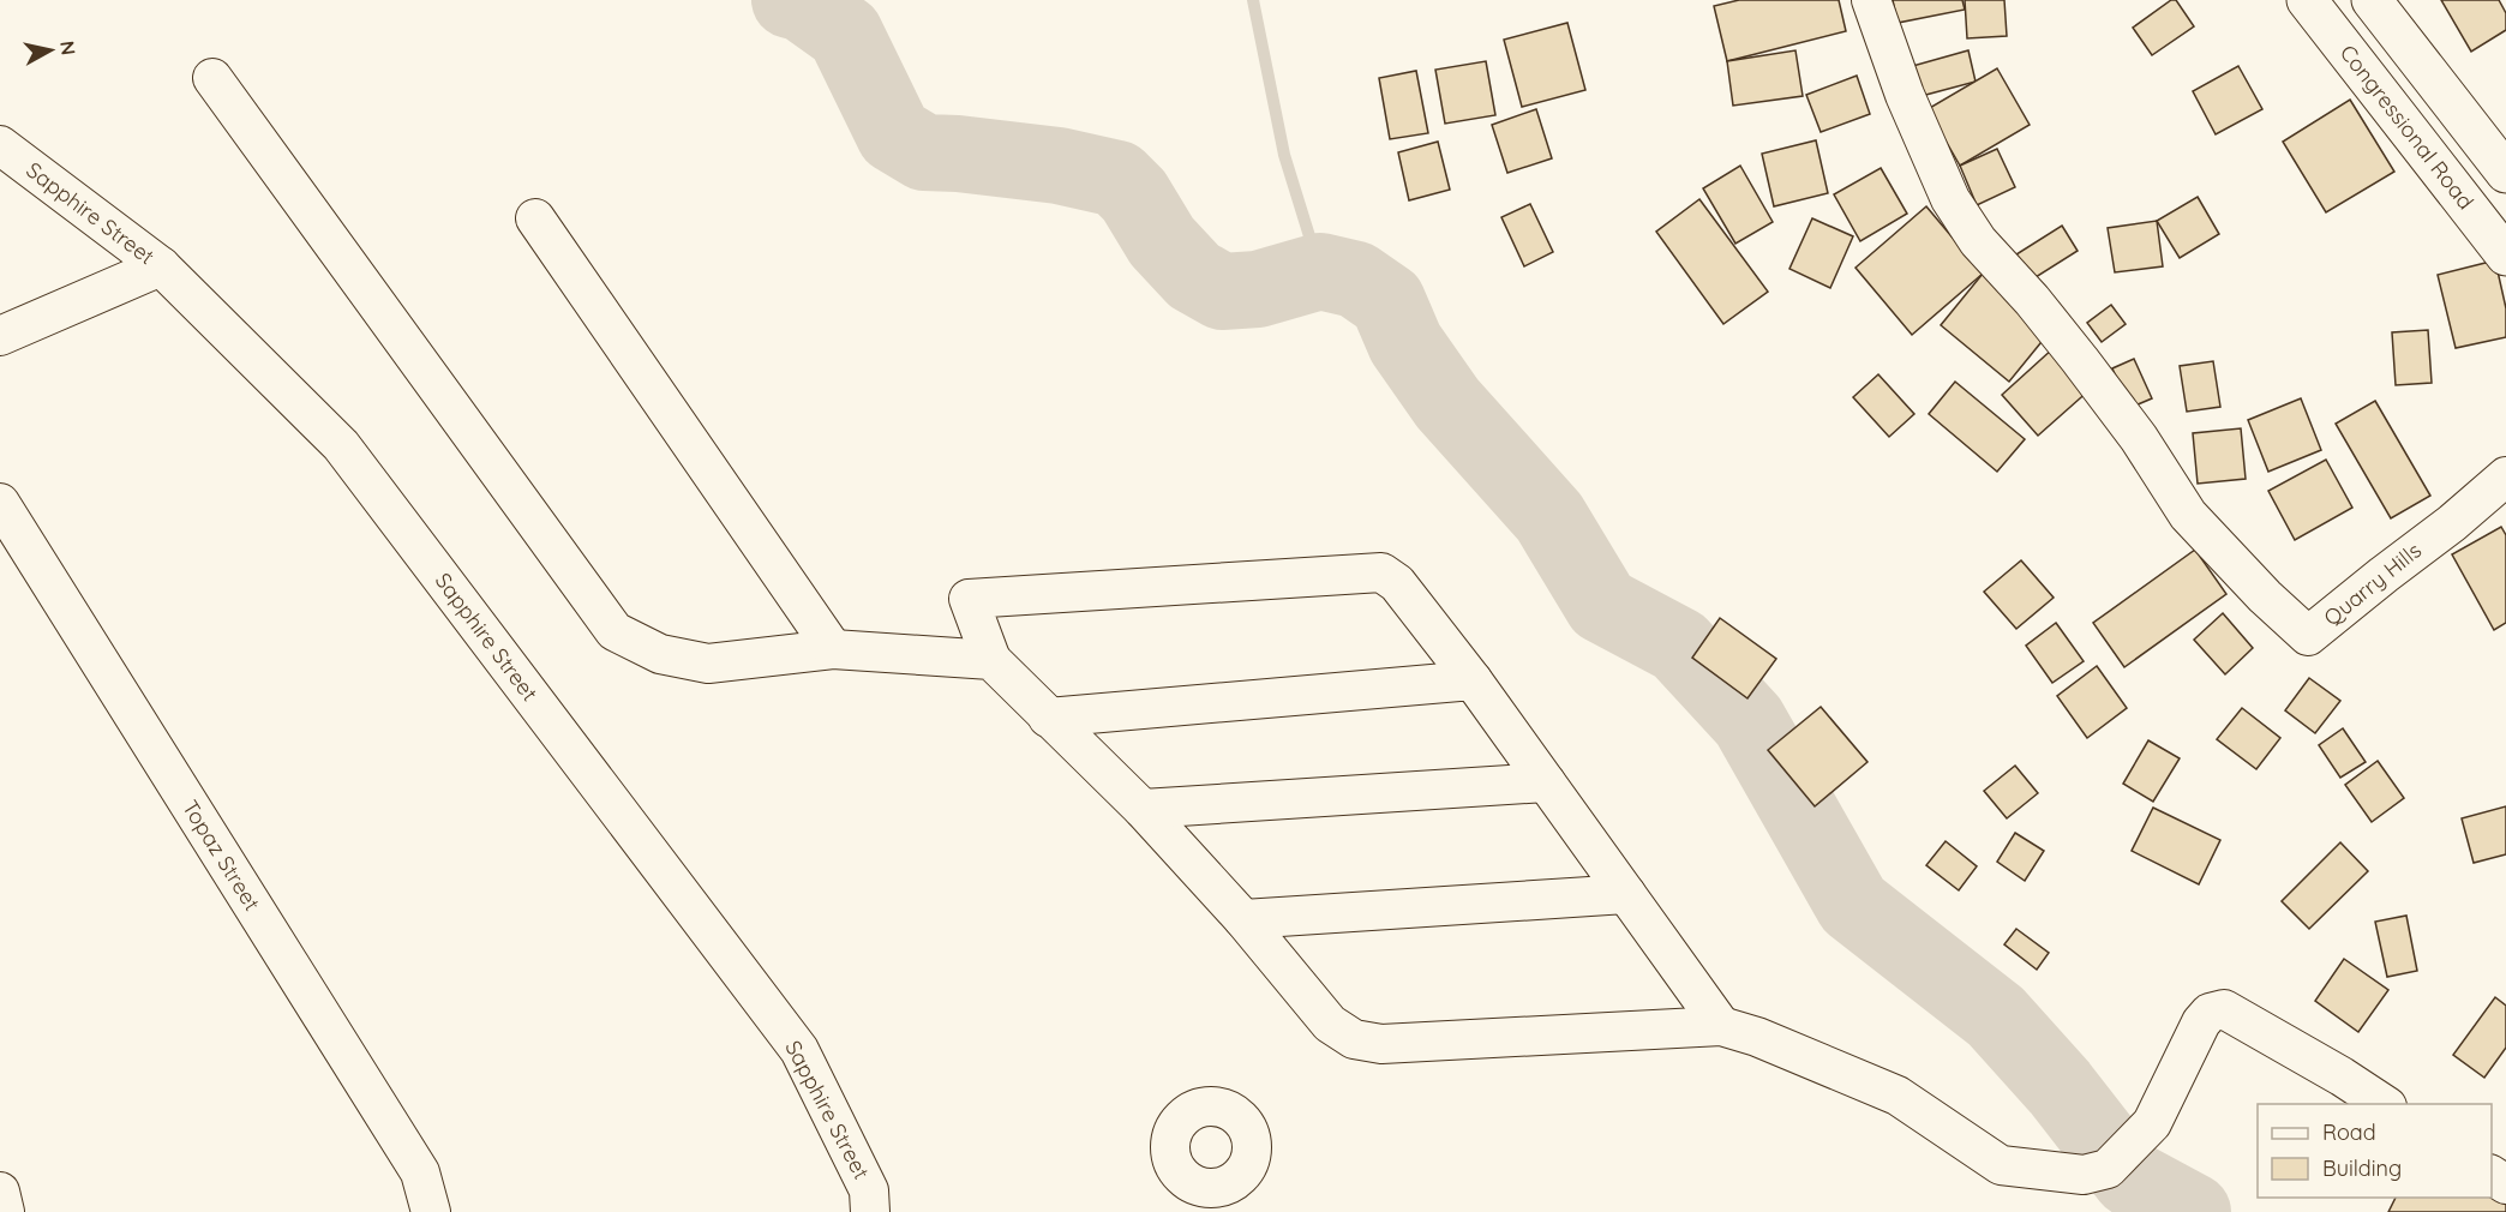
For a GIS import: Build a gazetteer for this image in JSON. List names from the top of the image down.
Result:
{
  "streets": {
    "main road": ["Congressional Road"],
    "street": ["Sapphire Street", "Quarry Hills", "Topaz Street"]
  },
  "legend": ["Road", "Building"],
  "north": "right"
}
